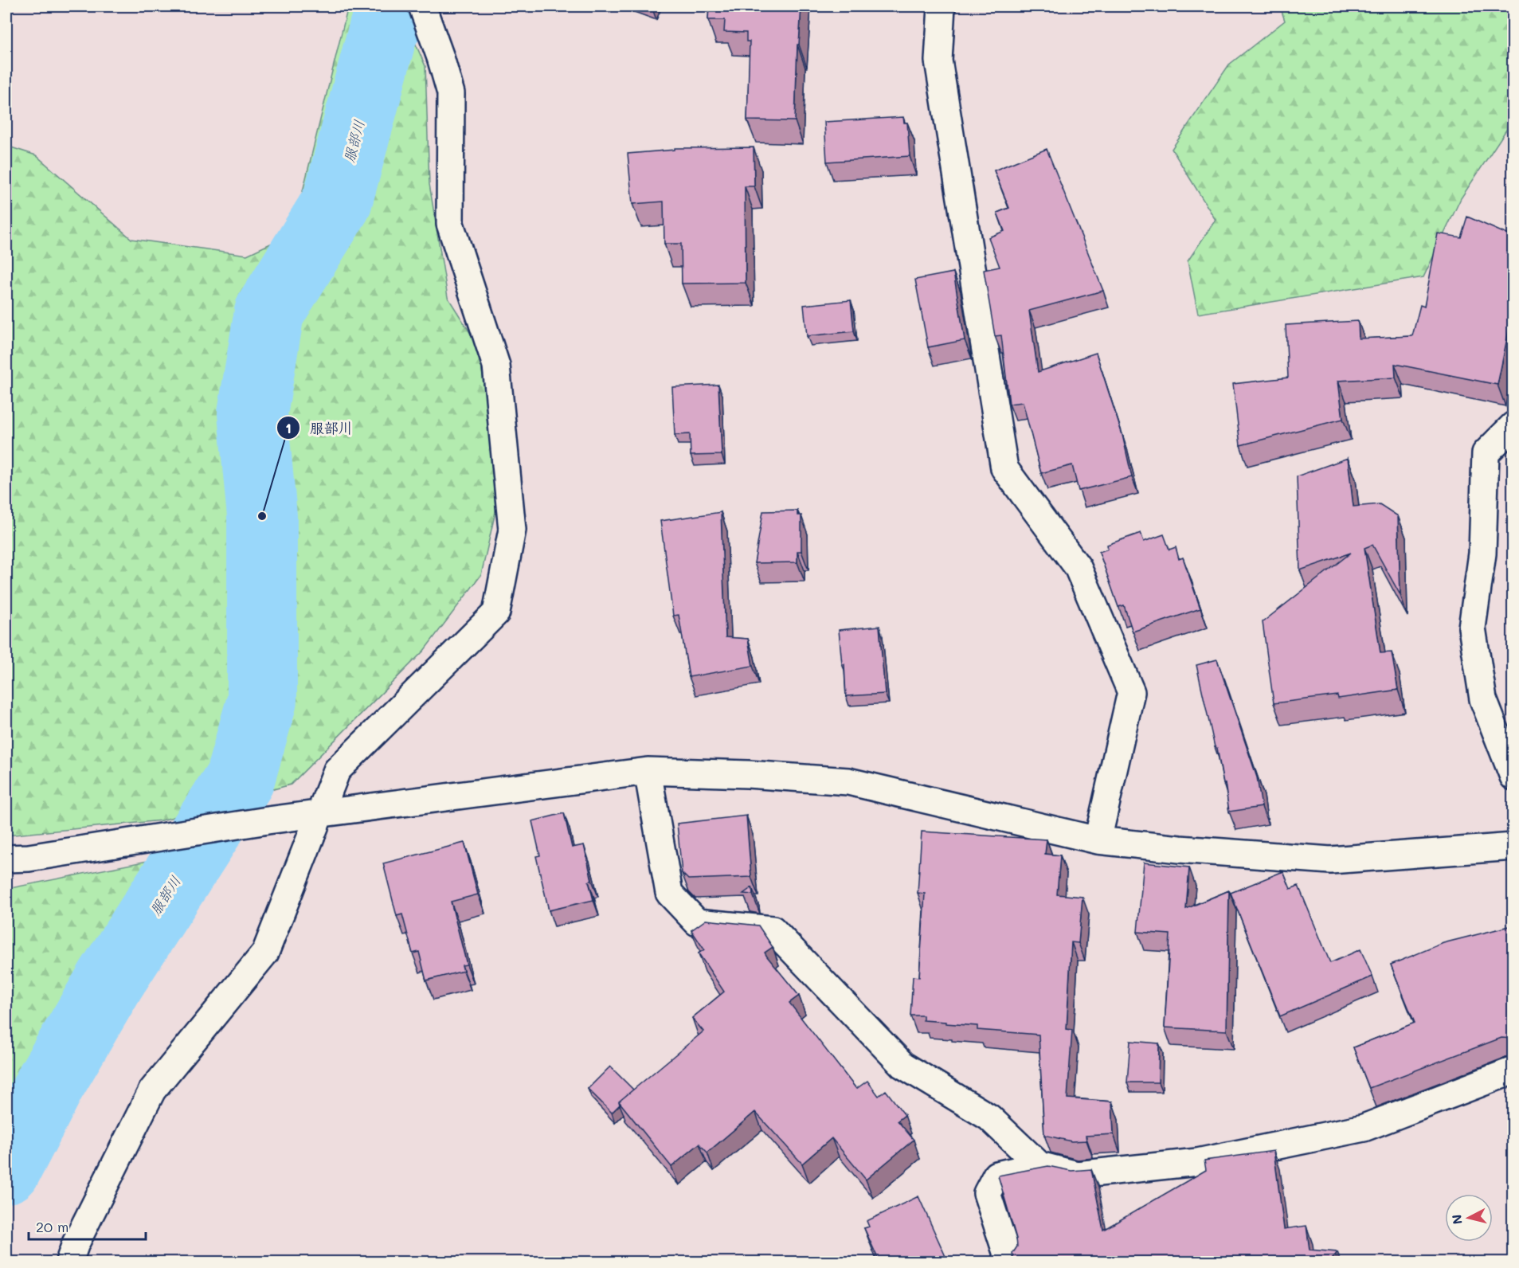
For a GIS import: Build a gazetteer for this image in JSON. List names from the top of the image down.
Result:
{
  "water": ["服部川"],
  "places": ["服部川"],
  "scale_bar": "20 m",
  "north": "left"
}
